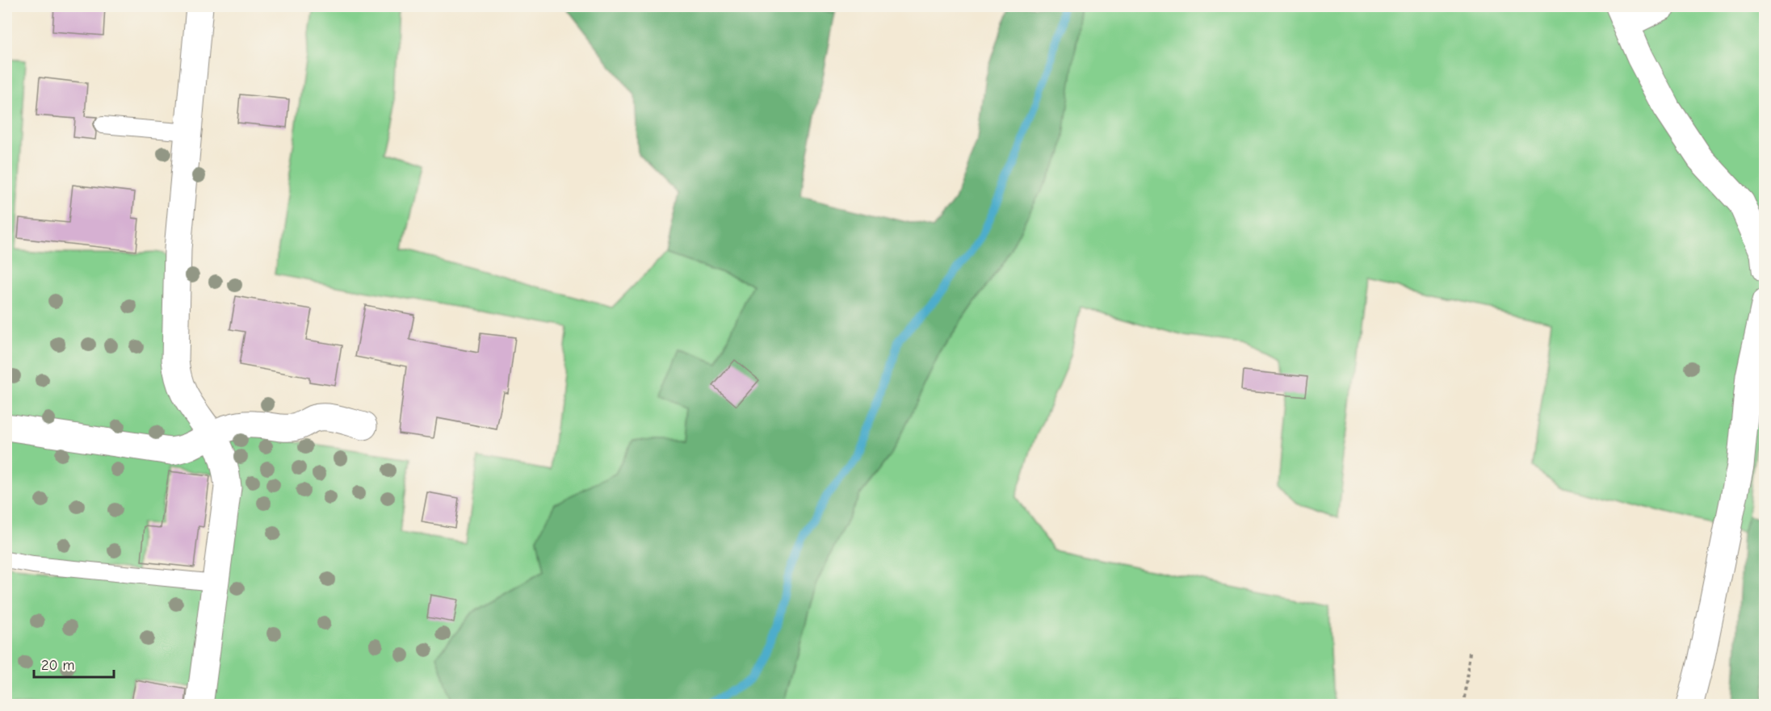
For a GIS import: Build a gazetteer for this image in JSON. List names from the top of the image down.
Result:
{
  "scale_bar": "20 m"
}
